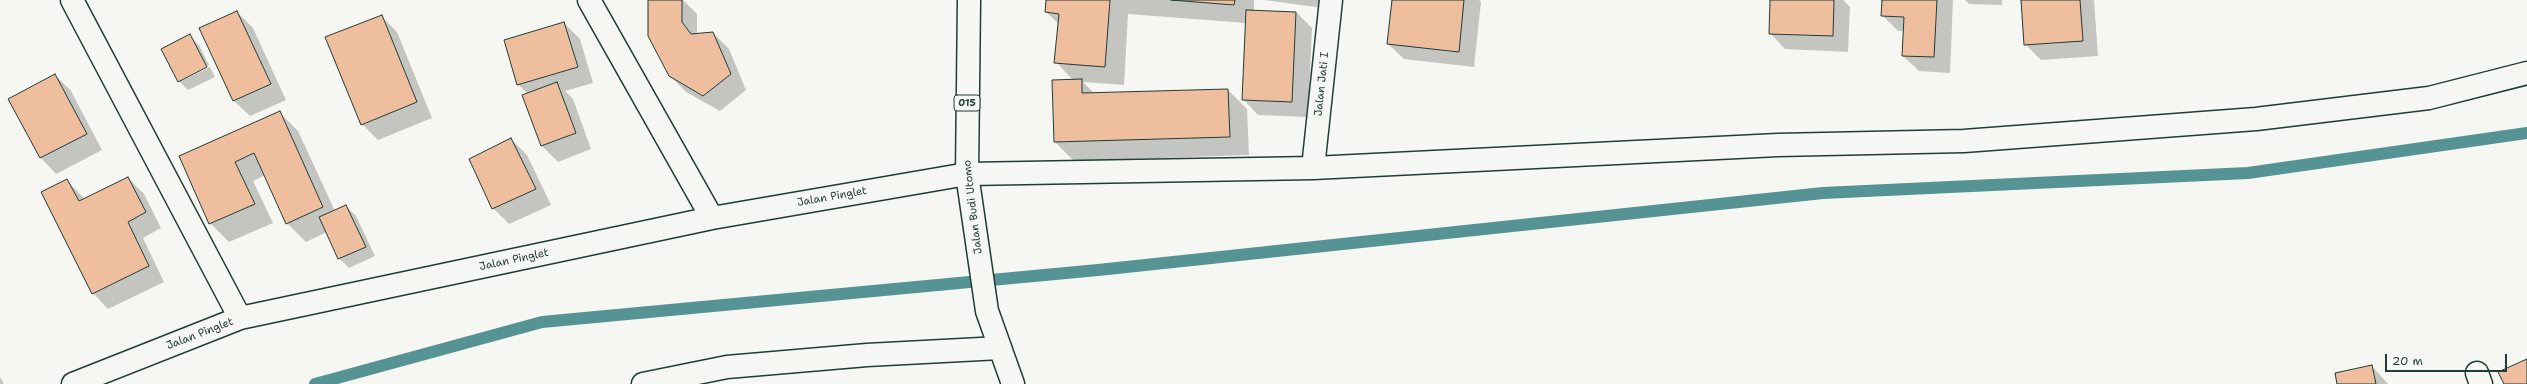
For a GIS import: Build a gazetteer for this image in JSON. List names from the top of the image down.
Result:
{
  "streets": {
    "street": [
      "Jalan Jati I",
      "015",
      "Jalan Pinglet",
      "Jalan Budi Utomo"
    ]
  },
  "crossings": [
    ["Jalan Jati I", "Jalan Pinglet"],
    ["Jalan Pinglet", "Jalan Budi Utomo"]
  ],
  "scale_bar": "20 m"
}
